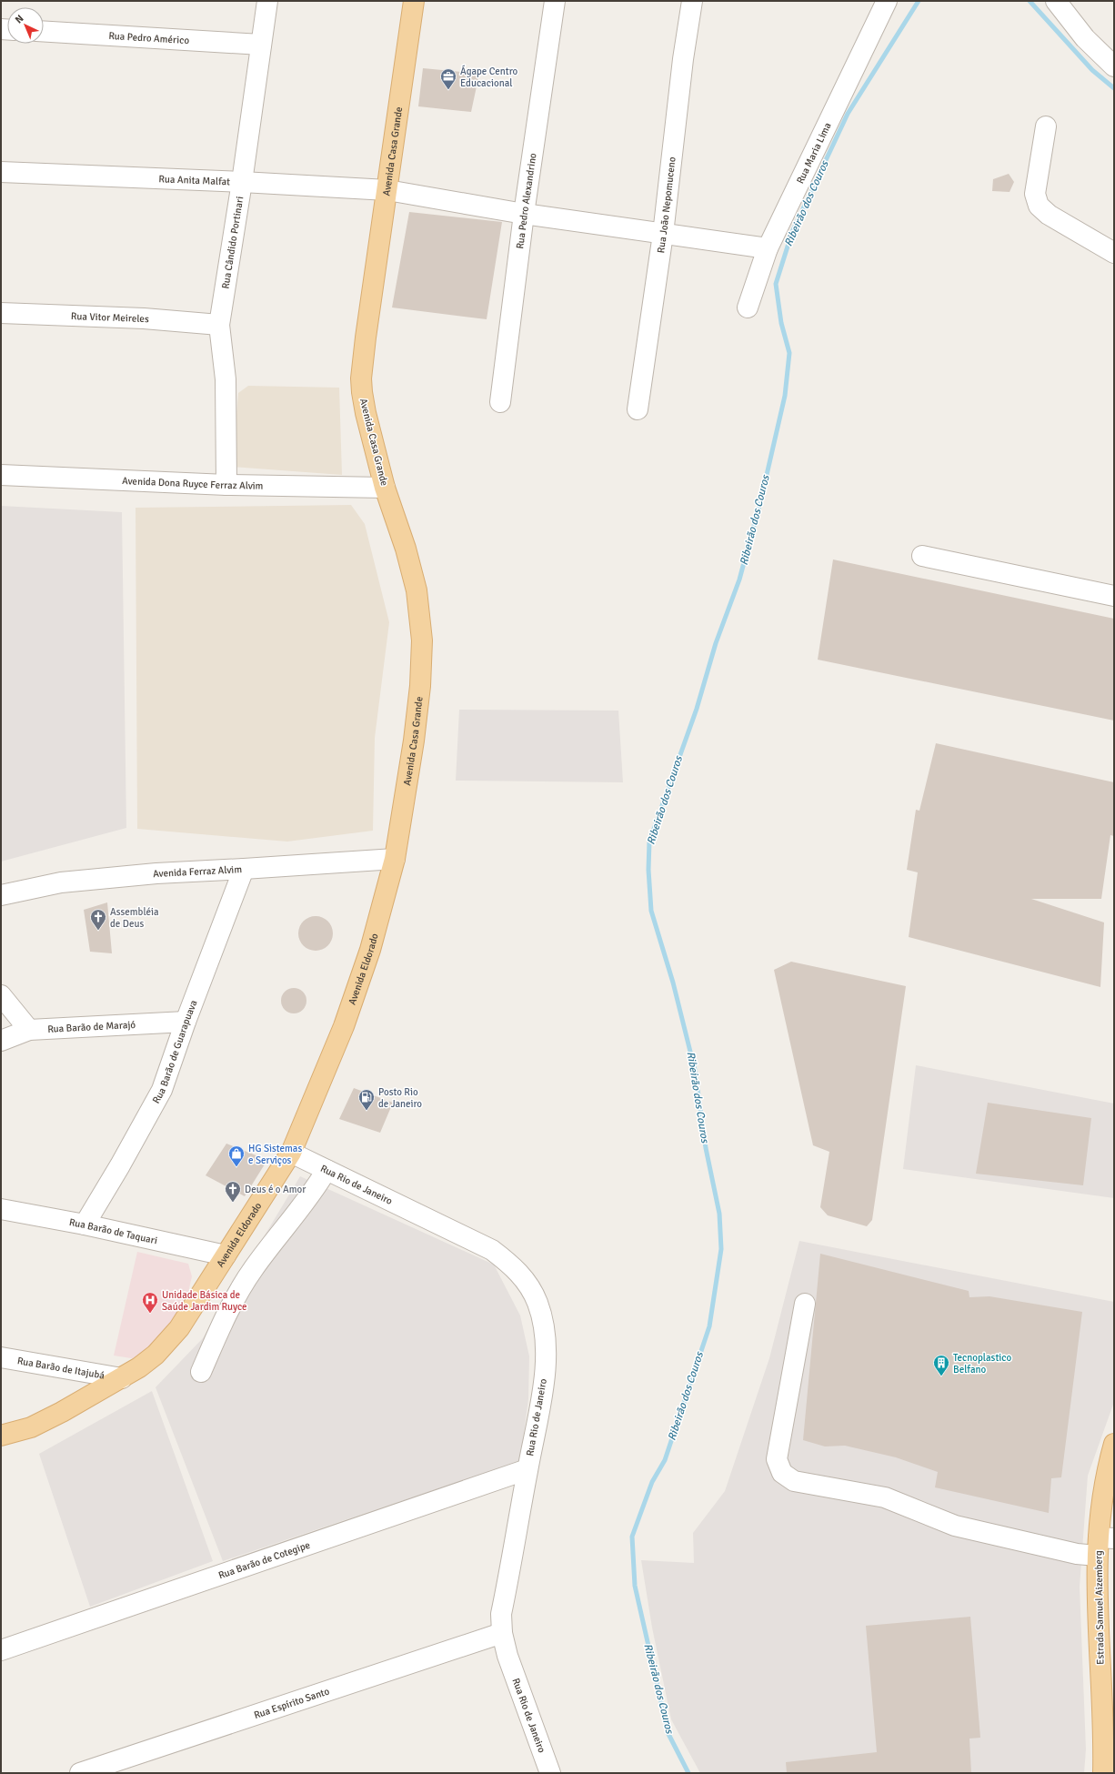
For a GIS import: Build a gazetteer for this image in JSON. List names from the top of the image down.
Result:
{
  "streets": {
    "main road": ["Avenida Casa Grande", "Avenida Eldorado", "Estrada Samuel Aizemberg"],
    "street": [
      "Rua Pedro Américo",
      "Rua Maria Lima",
      "Rua Anita Malfat",
      "Rua Pedro Alexandrino",
      "Rua João Nepomuceno",
      "Rua Cândido Portinari",
      "Rua Vitor Meireles",
      "Avenida Dona Ruyce Ferraz Alvim",
      "Avenida Ferraz Alvim",
      "Rua Barão de Marajó",
      "Rua Barão de Guarapuava",
      "Rua Rio de Janeiro",
      "Rua Barão de Taquari",
      "Rua Barão de Itajubá",
      "Rua Barão de Cotegipe",
      "Rua Espírito Santo"
    ]
  },
  "crossings": [
    ["Rua Pedro Américo", "Rua Cândido Portinari"],
    ["Avenida Casa Grande", "Rua Anita Malfat"],
    ["Avenida Casa Grande", "Avenida Dona Ruyce Ferraz Alvim"],
    ["Avenida Casa Grande", "Avenida Ferraz Alvim"],
    ["Avenida Casa Grande", "Avenida Eldorado"],
    ["Rua Maria Lima", "Rua Anita Malfat"],
    ["Rua Anita Malfat", "Rua Pedro Alexandrino"],
    ["Rua Anita Malfat", "Rua João Nepomuceno"],
    ["Rua Anita Malfat", "Rua Cândido Portinari"],
    ["Rua Cândido Portinari", "Rua Vitor Meireles"],
    ["Rua Cândido Portinari", "Avenida Dona Ruyce Ferraz Alvim"],
    ["Avenida Ferraz Alvim", "Avenida Eldorado"],
    ["Avenida Ferraz Alvim", "Rua Barão de Guarapuava"],
    ["Avenida Eldorado", "Rua Rio de Janeiro"],
    ["Avenida Eldorado", "Rua Barão de Taquari"],
    ["Avenida Eldorado", "Rua Barão de Itajubá"],
    ["Rua Barão de Marajó", "Rua Barão de Guarapuava"],
    ["Rua Barão de Guarapuava", "Rua Barão de Taquari"],
    ["Rua Rio de Janeiro", "Rua Barão de Cotegipe"],
    ["Rua Rio de Janeiro", "Rua Espírito Santo"]
  ],
  "water": ["Ribeirão dos Couros"],
  "places": {
    "office": ["Ágape Centro Educacional"],
    "church": ["Assembléia de Deus", "Deus é o Amor"],
    "fuel station": ["Posto Rio de Janeiro"],
    "shop": ["HG Sistemas e Serviços"],
    "hospital": ["Unidade Básica de Saúde Jardim Ruyce"],
    "building": ["Tecnoplastico Belfano"]
  },
  "north": "top left"
}
